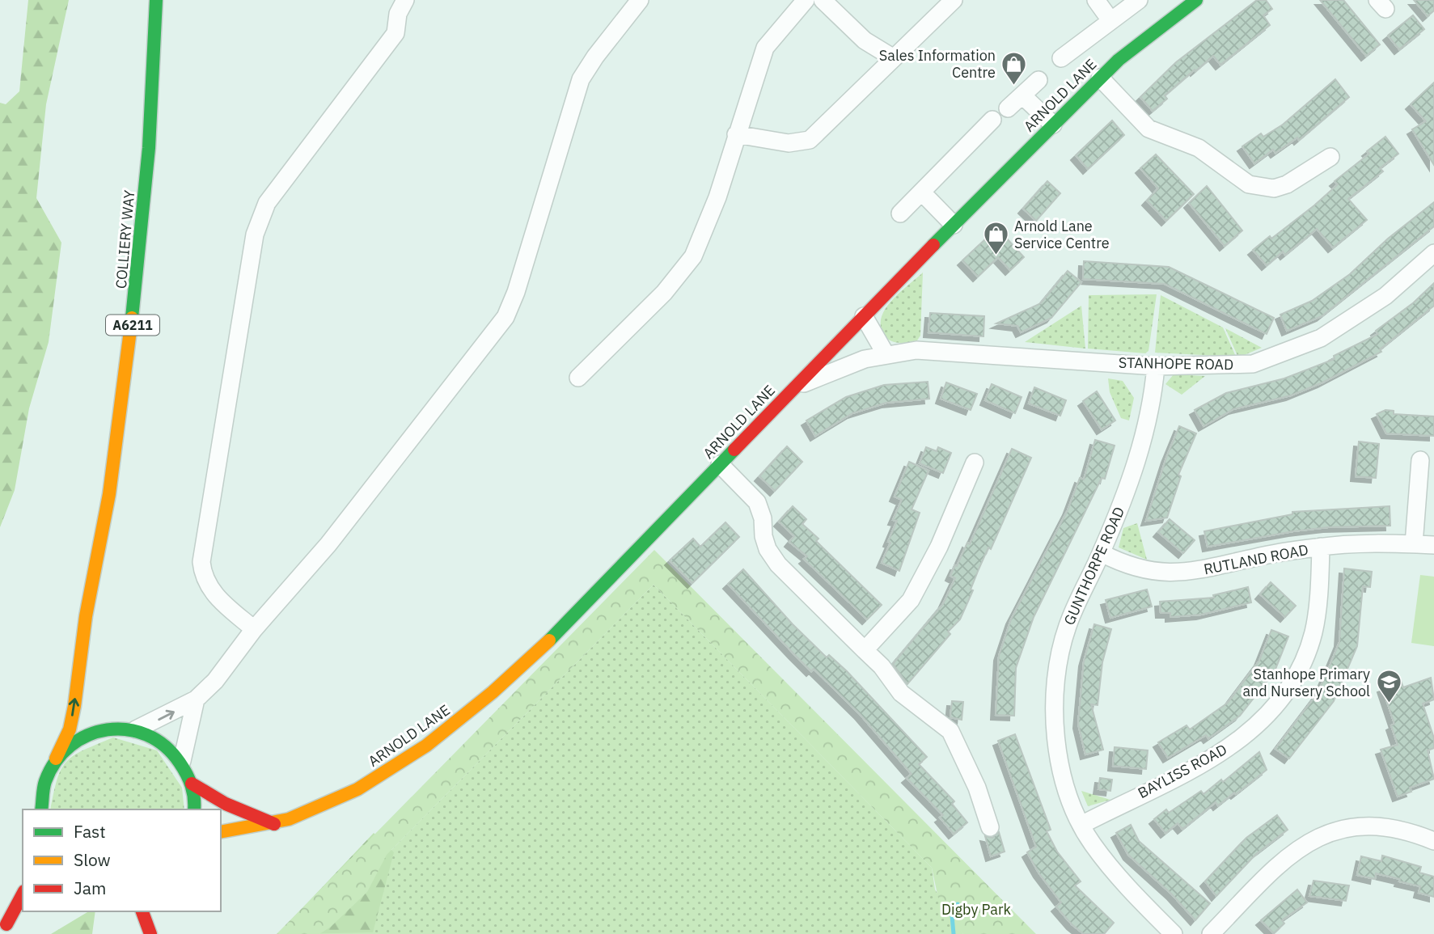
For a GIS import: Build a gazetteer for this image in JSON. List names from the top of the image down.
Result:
{
  "streets": {
    "street": [
      "ARNOLD LANE",
      "COLLIERY WAY",
      "A6211",
      "STANHOPE ROAD",
      "RUTLAND ROAD",
      "GUNTHORPE ROAD",
      "BAYLISS ROAD"
    ]
  },
  "crossings": [
    ["ARNOLD LANE", "STANHOPE ROAD"],
    ["STANHOPE ROAD", "GUNTHORPE ROAD"],
    ["RUTLAND ROAD", "GUNTHORPE ROAD"],
    ["RUTLAND ROAD", "BAYLISS ROAD"],
    ["GUNTHORPE ROAD", "BAYLISS ROAD"]
  ],
  "parks": ["Digby Park"],
  "places": {
    "shop": ["Sales Information Centre", "Arnold Lane Service Centre"],
    "school or university": ["Stanhope Primary and Nursery School"]
  },
  "legend": ["Fast", "Slow", "Jam"]
}
